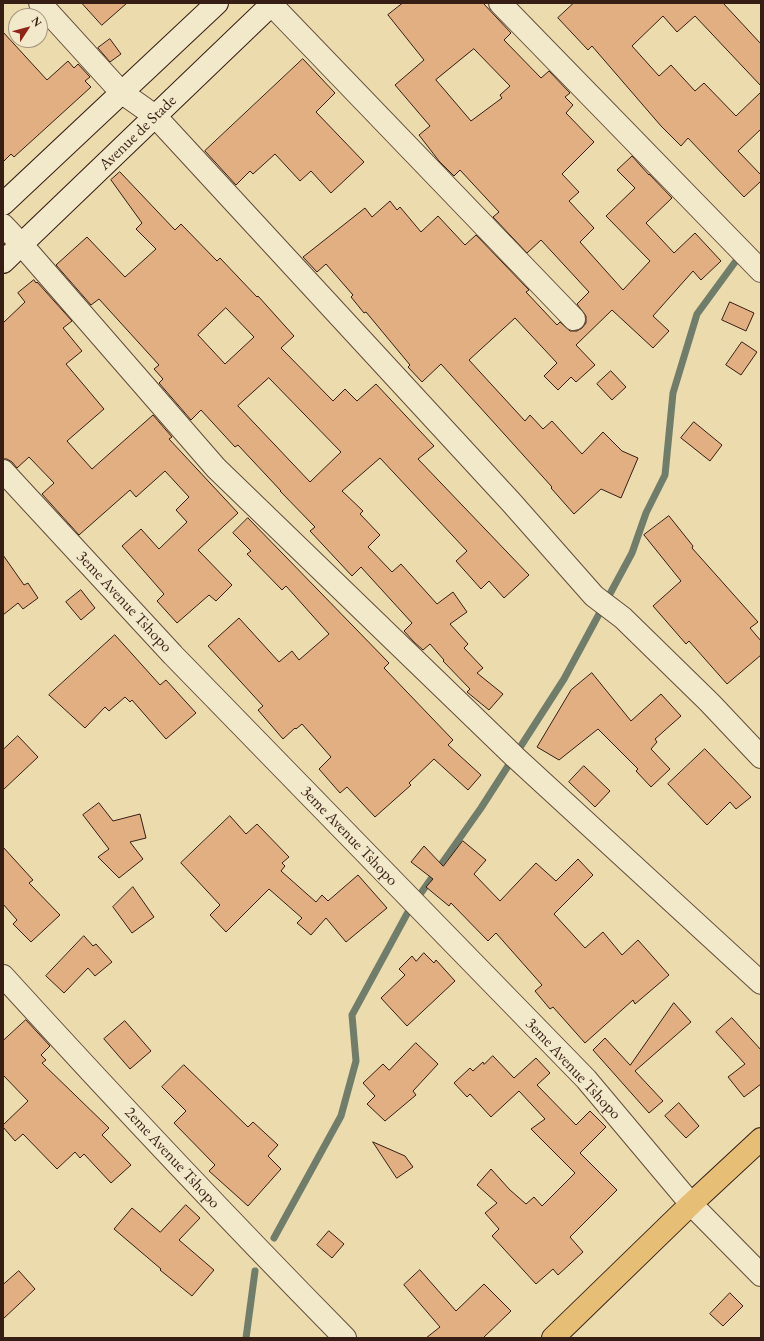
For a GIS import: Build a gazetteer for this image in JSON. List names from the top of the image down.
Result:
{
  "streets": {
    "street": ["Avenue de Stade", "3eme Avenue Tshopo", "2eme Avenue Tshopo"]
  },
  "north": "top right"
}
